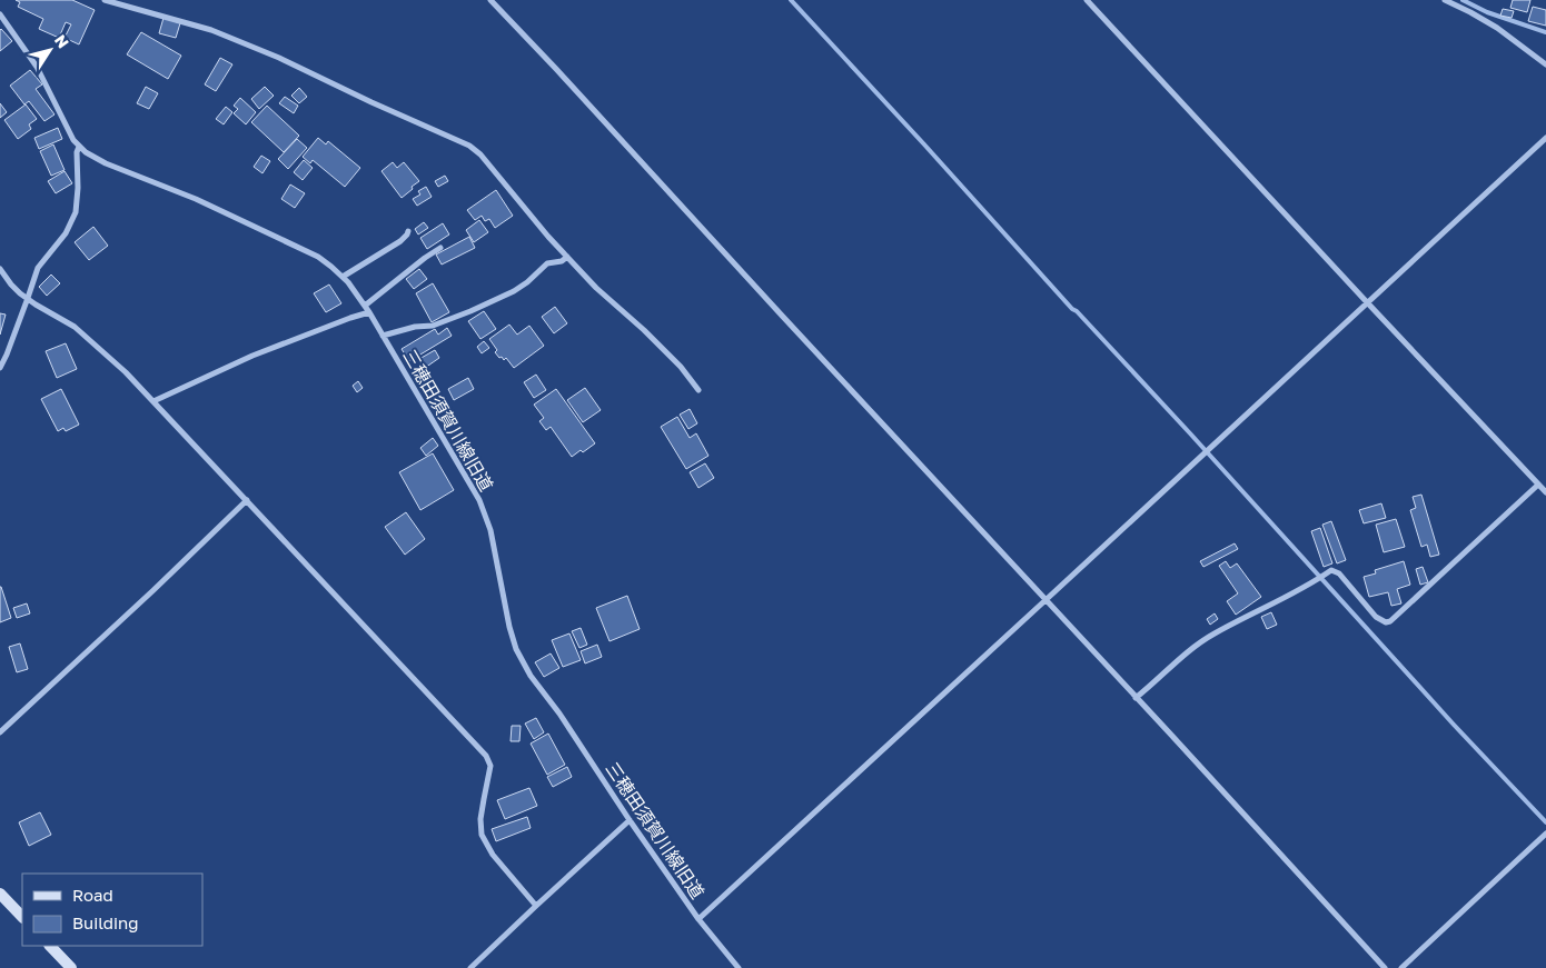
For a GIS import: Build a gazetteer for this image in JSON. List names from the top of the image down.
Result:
{
  "streets": {
    "street": ["三穂田須賀川線旧道"]
  },
  "legend": ["Road", "Building"],
  "north": "top right"
}
